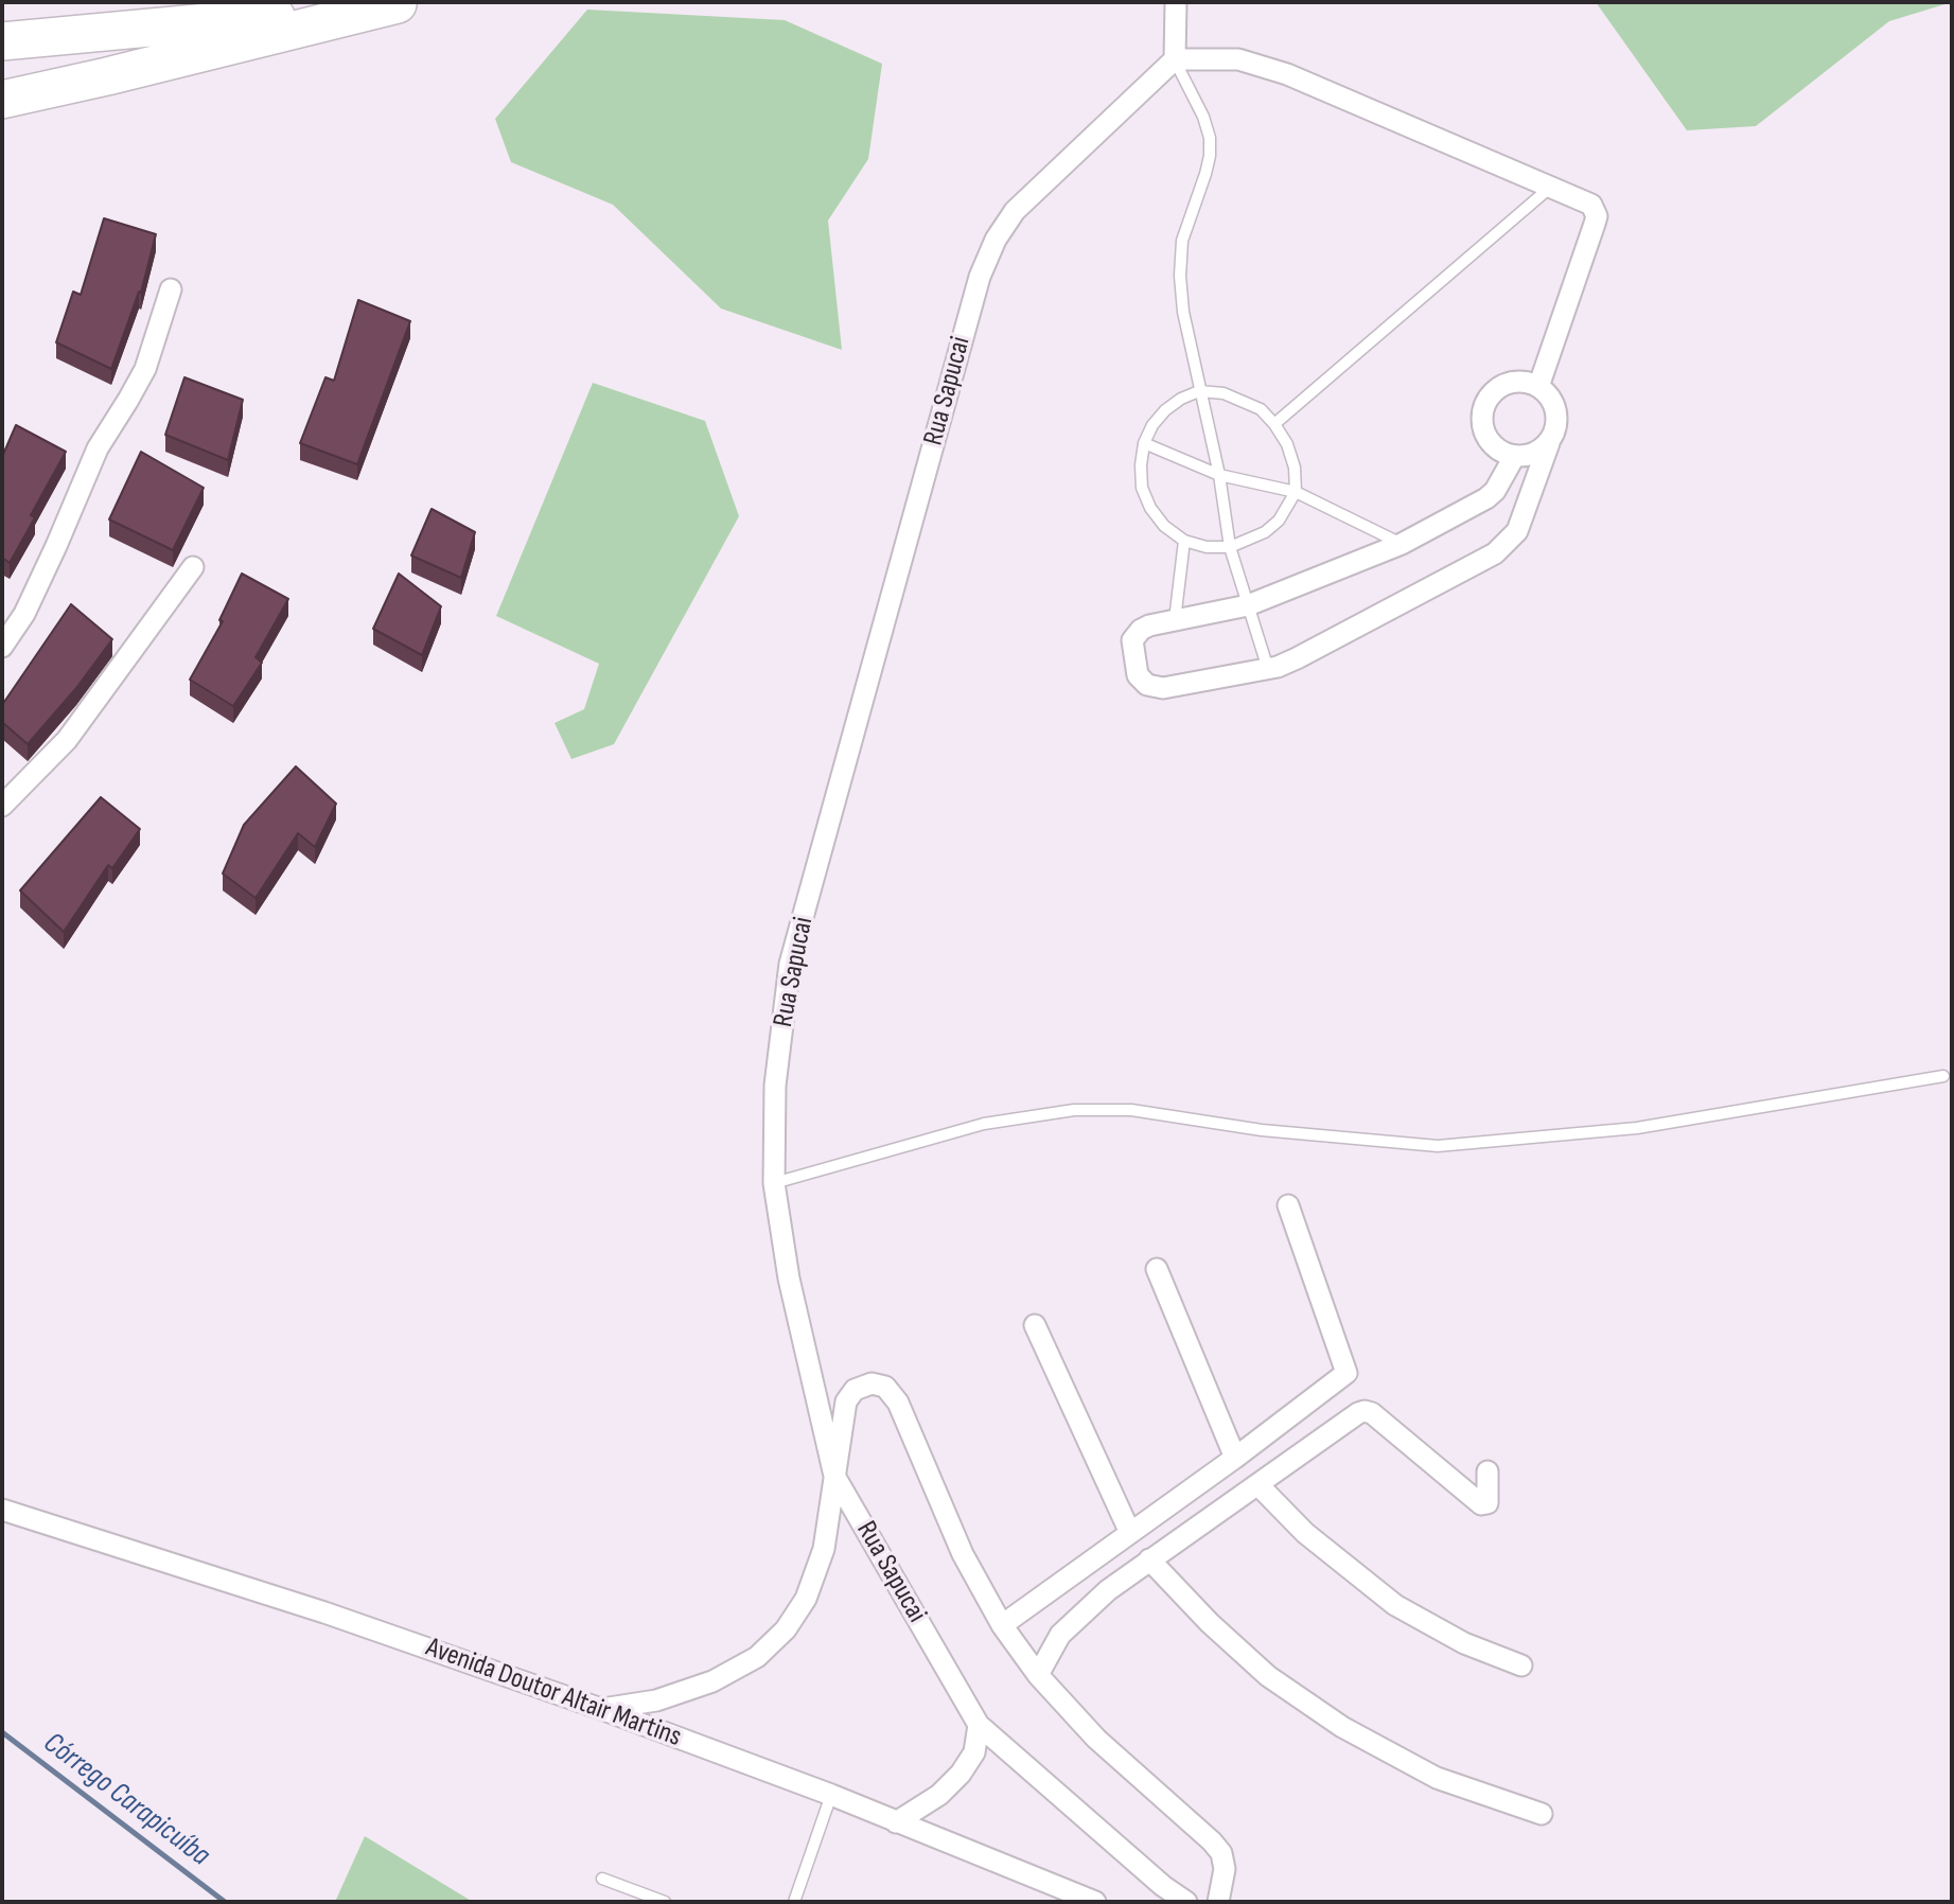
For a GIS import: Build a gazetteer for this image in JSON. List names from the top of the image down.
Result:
{
  "streets": {
    "street": ["Rua Sapucai", "Avenida Doutor Altair Martins"]
  },
  "water": ["Córrego Carapicuíba"]
}
